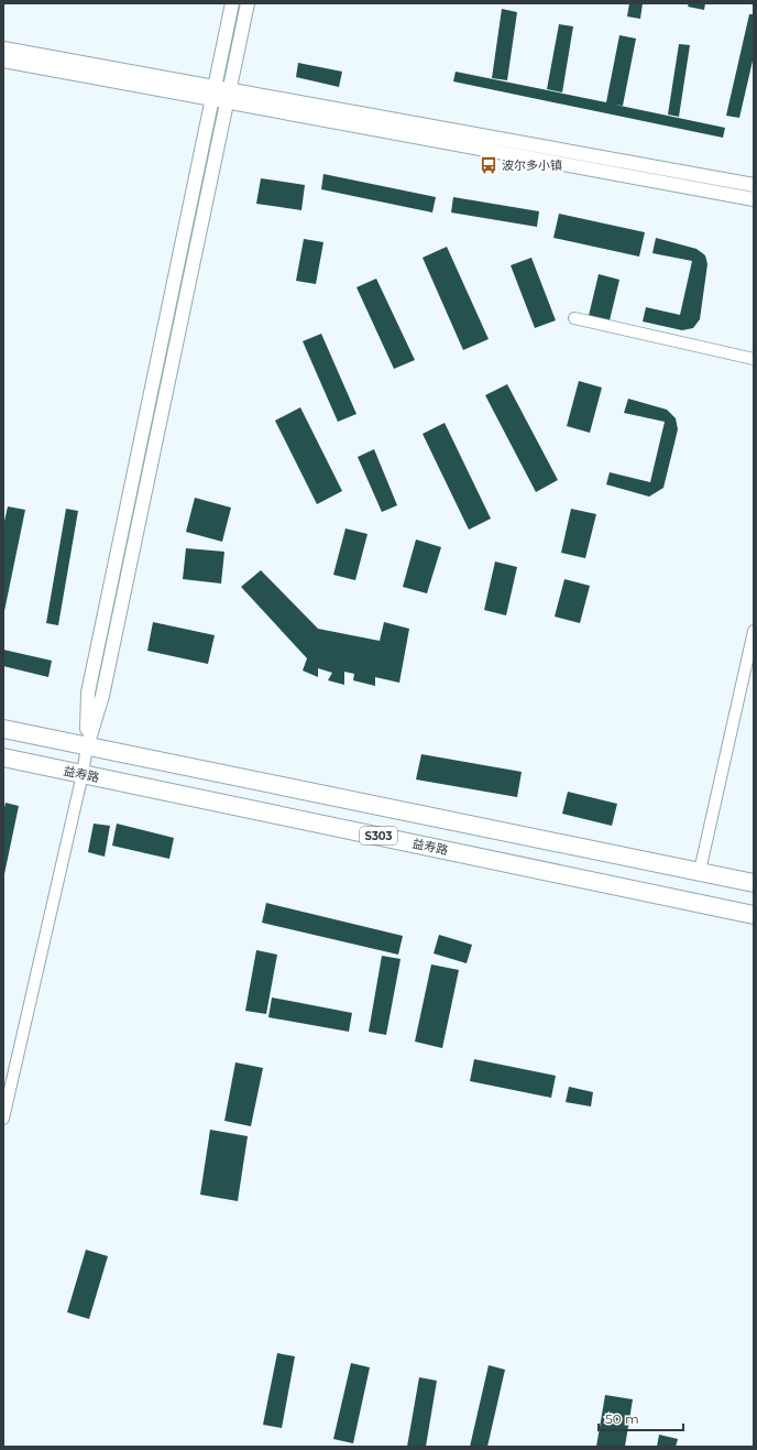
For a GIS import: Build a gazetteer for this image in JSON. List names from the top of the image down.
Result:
{
  "streets": {
    "main road": ["益寿路", "S303"]
  },
  "places": {
    "bus stop": ["波尔多小镇"]
  },
  "scale_bar": "50 m"
}
